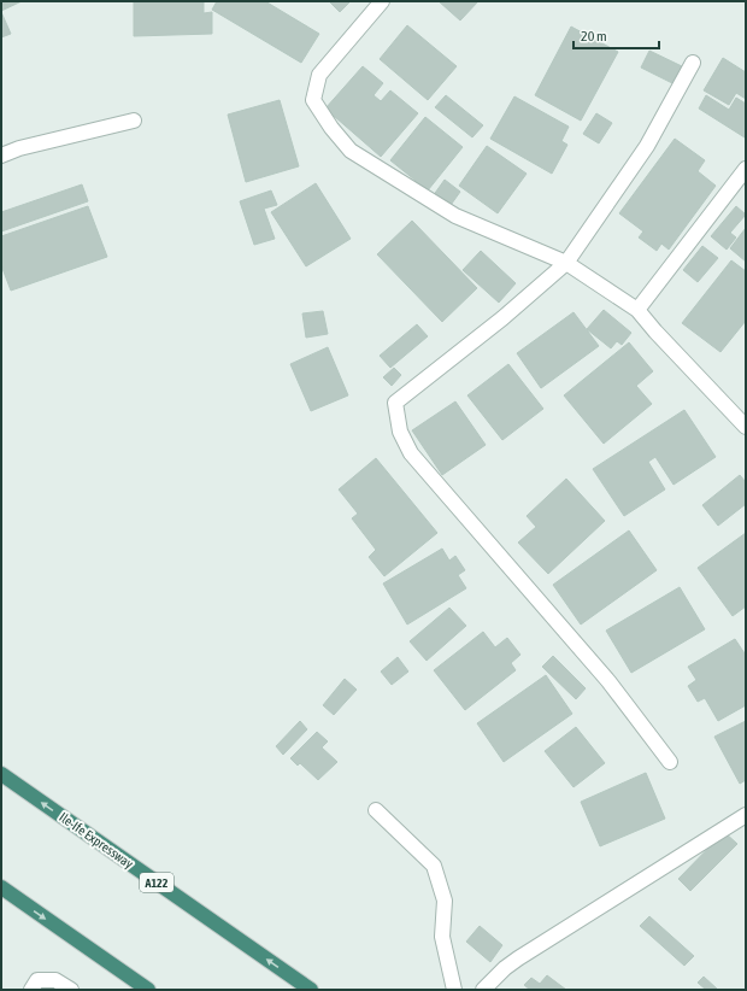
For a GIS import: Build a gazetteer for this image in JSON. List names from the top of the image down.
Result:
{
  "streets": {
    "highway": ["Ile-Ife Expressway", "A122"]
  },
  "scale_bar": "20 m"
}
